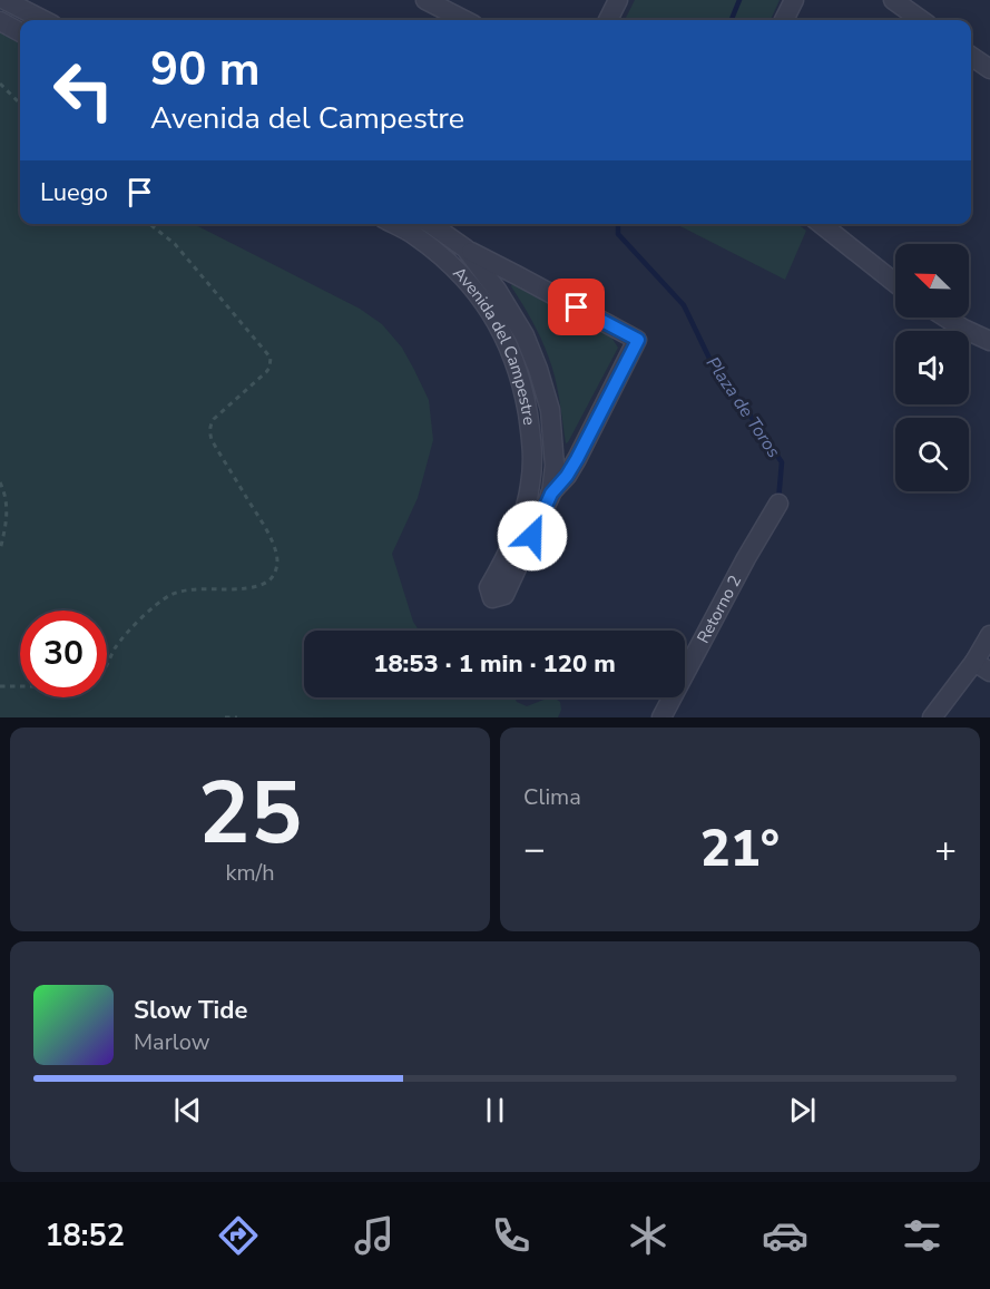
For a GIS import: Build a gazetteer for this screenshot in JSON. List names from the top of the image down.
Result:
{
  "streets": {
    "street": ["Avenida del Campestre", "Retorno 2"]
  },
  "water": ["Plaza de Toros"],
  "north": "top left",
  "page": {
    "turn": ["90 m", "Avenida del Campestre"],
    "then": "Luego",
    "limit": "30",
    "trip": "18:53 · 1 min · 120 m",
    "tile": [
      ["25", "km/h"],
      "Clima"
    ],
    "heat": ["−", "21°", "+"],
    "song": ["Slow Tide", "Marlow"],
    "tabs": "18:52"
  }
}
